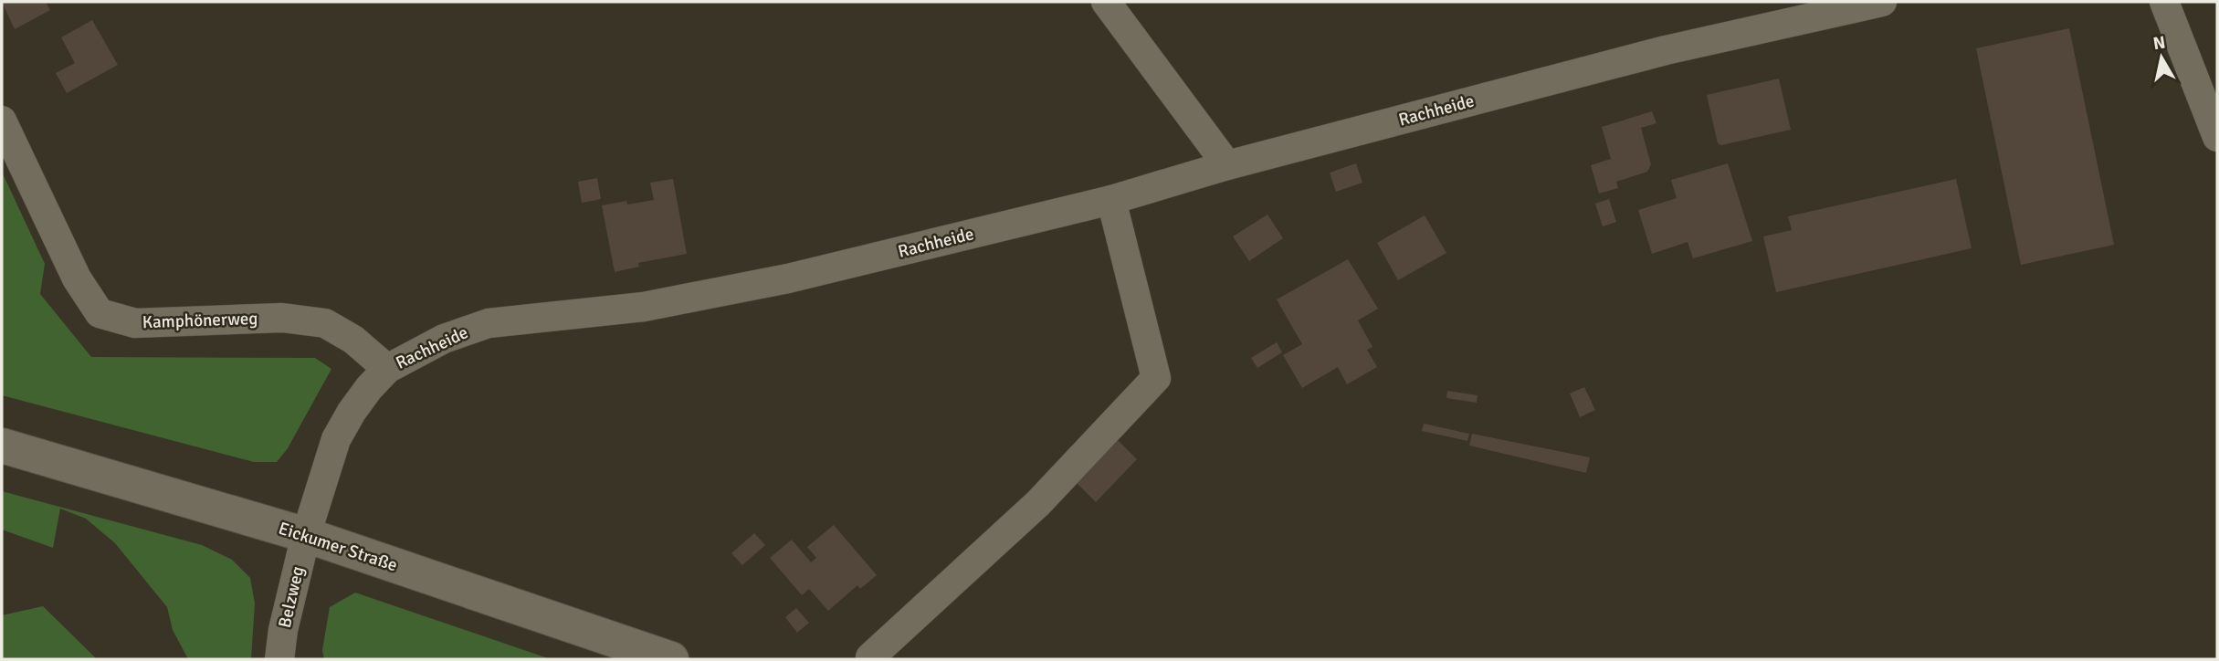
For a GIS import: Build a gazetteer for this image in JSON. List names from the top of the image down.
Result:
{
  "streets": {
    "main road": ["Eickumer Straße"],
    "street": ["Rachheide", "Kamphönerweg", "Belzweg"]
  },
  "crossings": [
    ["Rachheide", "Kamphönerweg"],
    ["Rachheide", "Eickumer Straße"],
    ["Rachheide", "Belzweg"],
    ["Eickumer Straße", "Belzweg"]
  ],
  "north": "top"
}
